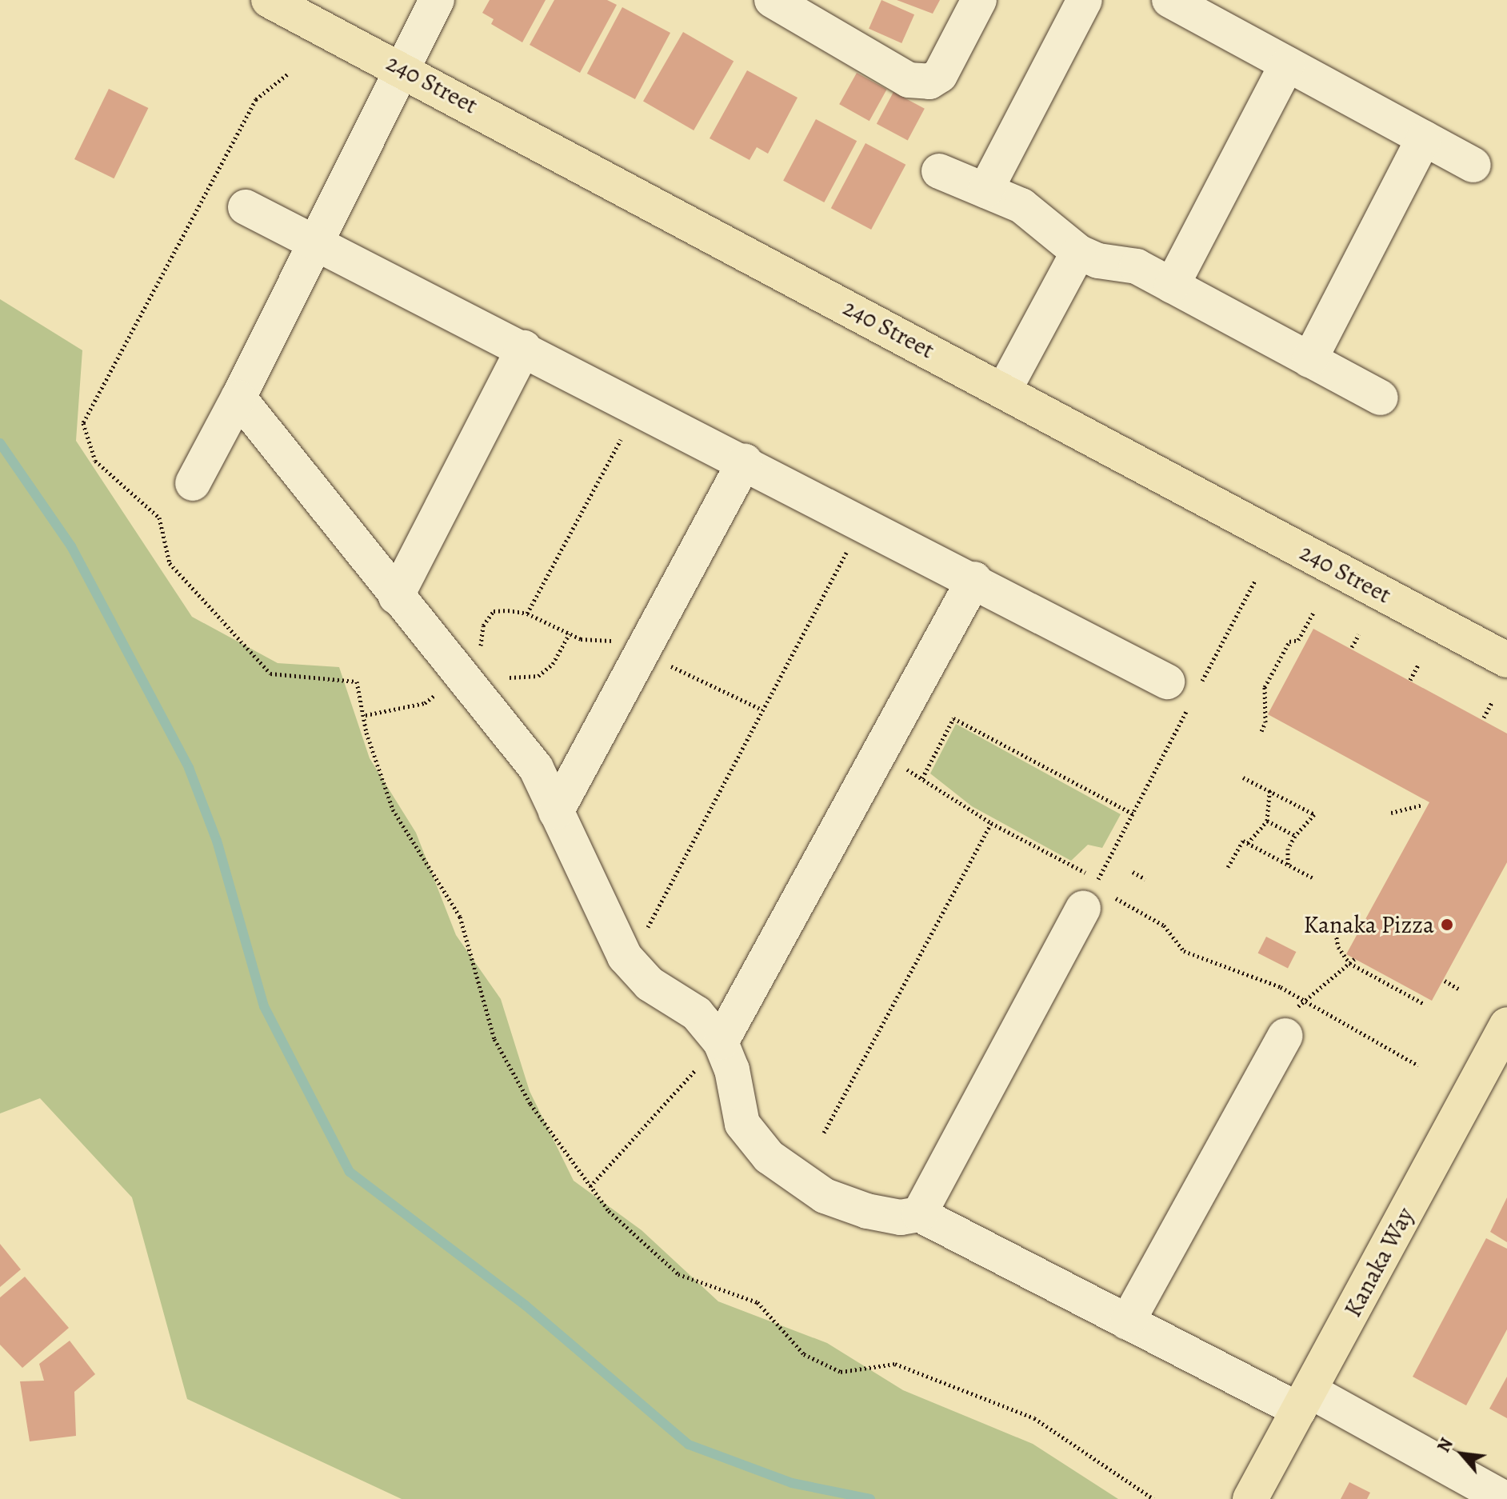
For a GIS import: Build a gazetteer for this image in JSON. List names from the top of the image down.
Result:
{
  "streets": {
    "main road": ["240 Street", "Kanaka Way"]
  },
  "places": ["Kanaka Pizza"],
  "north": "top left"
}
